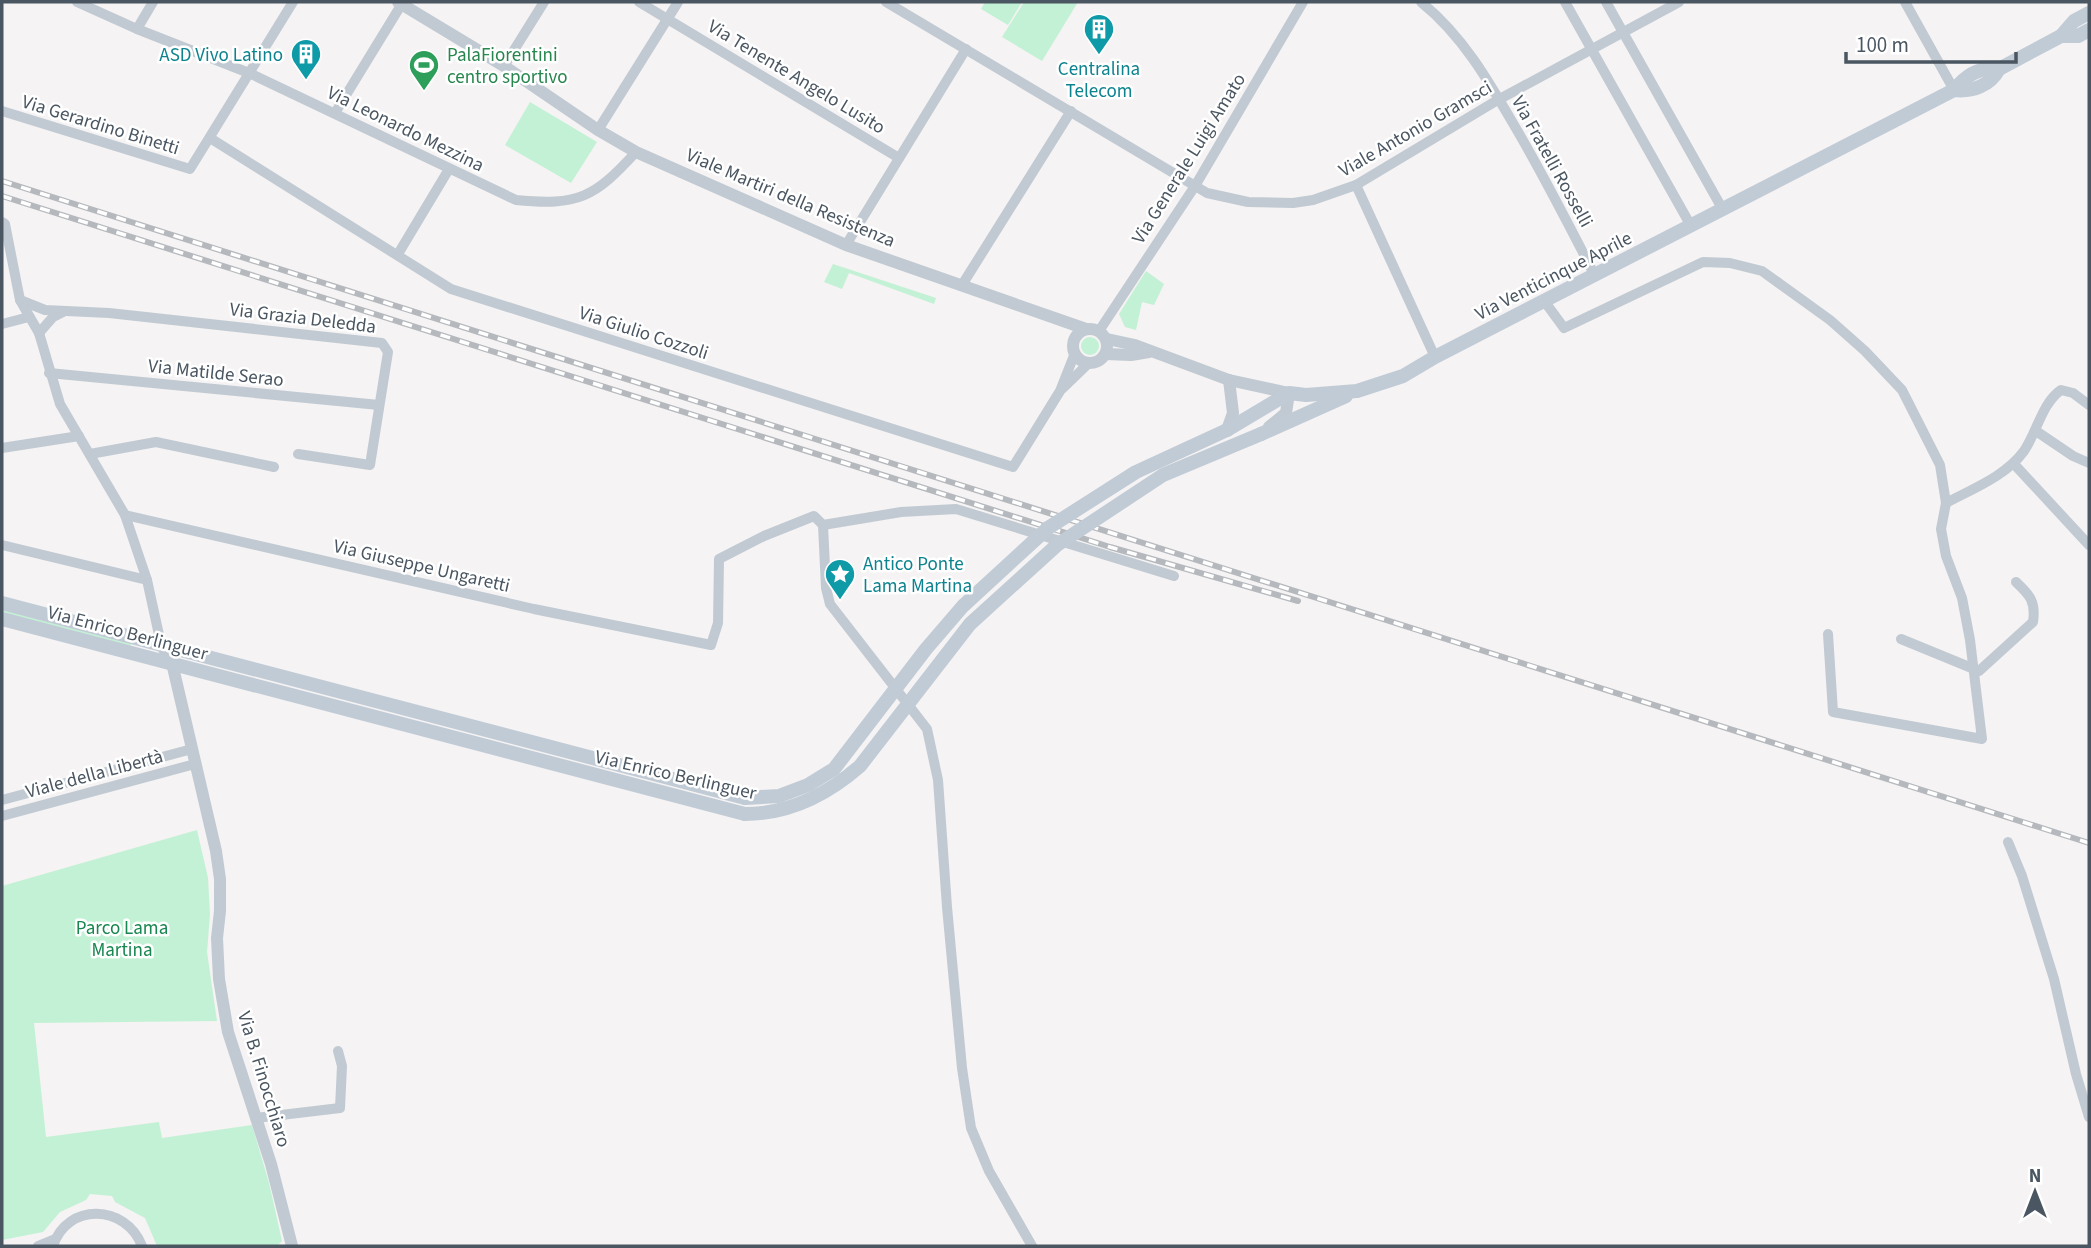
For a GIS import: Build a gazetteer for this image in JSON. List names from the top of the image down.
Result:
{
  "streets": {
    "main road": ["Via Venticinque Aprile", "Via Enrico Berlinguer"],
    "street": [
      "Via Tenente Angelo Lusito",
      "Via Gerardino Binetti",
      "Via Leonardo Mezzina",
      "Viale Antonio Gramsci",
      "Via Generale Luigi Amato",
      "Via Fratelli Rosselli",
      "Viale Martiri della Resistenza",
      "Via Grazia Deledda",
      "Via Giulio Cozzoli",
      "Via Matilde Serao",
      "Via Giuseppe Ungaretti",
      "Viale della Libertà",
      "Via B. Finocchiaro"
    ]
  },
  "crossings": [
    ["Via Gerardino Binetti", "Via Giulio Cozzoli"],
    ["Via Leonardo Mezzina", "Viale Martiri della Resistenza"],
    ["Viale Antonio Gramsci", "Via Generale Luigi Amato"],
    ["Viale Antonio Gramsci", "Via Fratelli Rosselli"],
    ["Via Generale Luigi Amato", "Viale Martiri della Resistenza"],
    ["Via Generale Luigi Amato", "Via Venticinque Aprile"],
    ["Via Generale Luigi Amato", "Via Giulio Cozzoli"],
    ["Via Fratelli Rosselli", "Via Venticinque Aprile"],
    ["Viale Martiri della Resistenza", "Via Venticinque Aprile"],
    ["Viale Martiri della Resistenza", "Via Giulio Cozzoli"],
    ["Via Venticinque Aprile", "Via Giulio Cozzoli"],
    ["Via Venticinque Aprile", "Via Enrico Berlinguer"],
    ["Via Grazia Deledda", "Via Matilde Serao"],
    ["Via Enrico Berlinguer", "Via B. Finocchiaro"],
    ["Viale della Libertà", "Via B. Finocchiaro"]
  ],
  "parks": ["Parco Lama Martina"],
  "places": {
    "building": ["Centralina Telecom", "ASD Vivo Latino"],
    "sports": ["PalaFiorentini centro sportivo"],
    "place": ["Antico Ponte Lama Martina"]
  },
  "scale_bar": "100 m",
  "north": "top"
}
